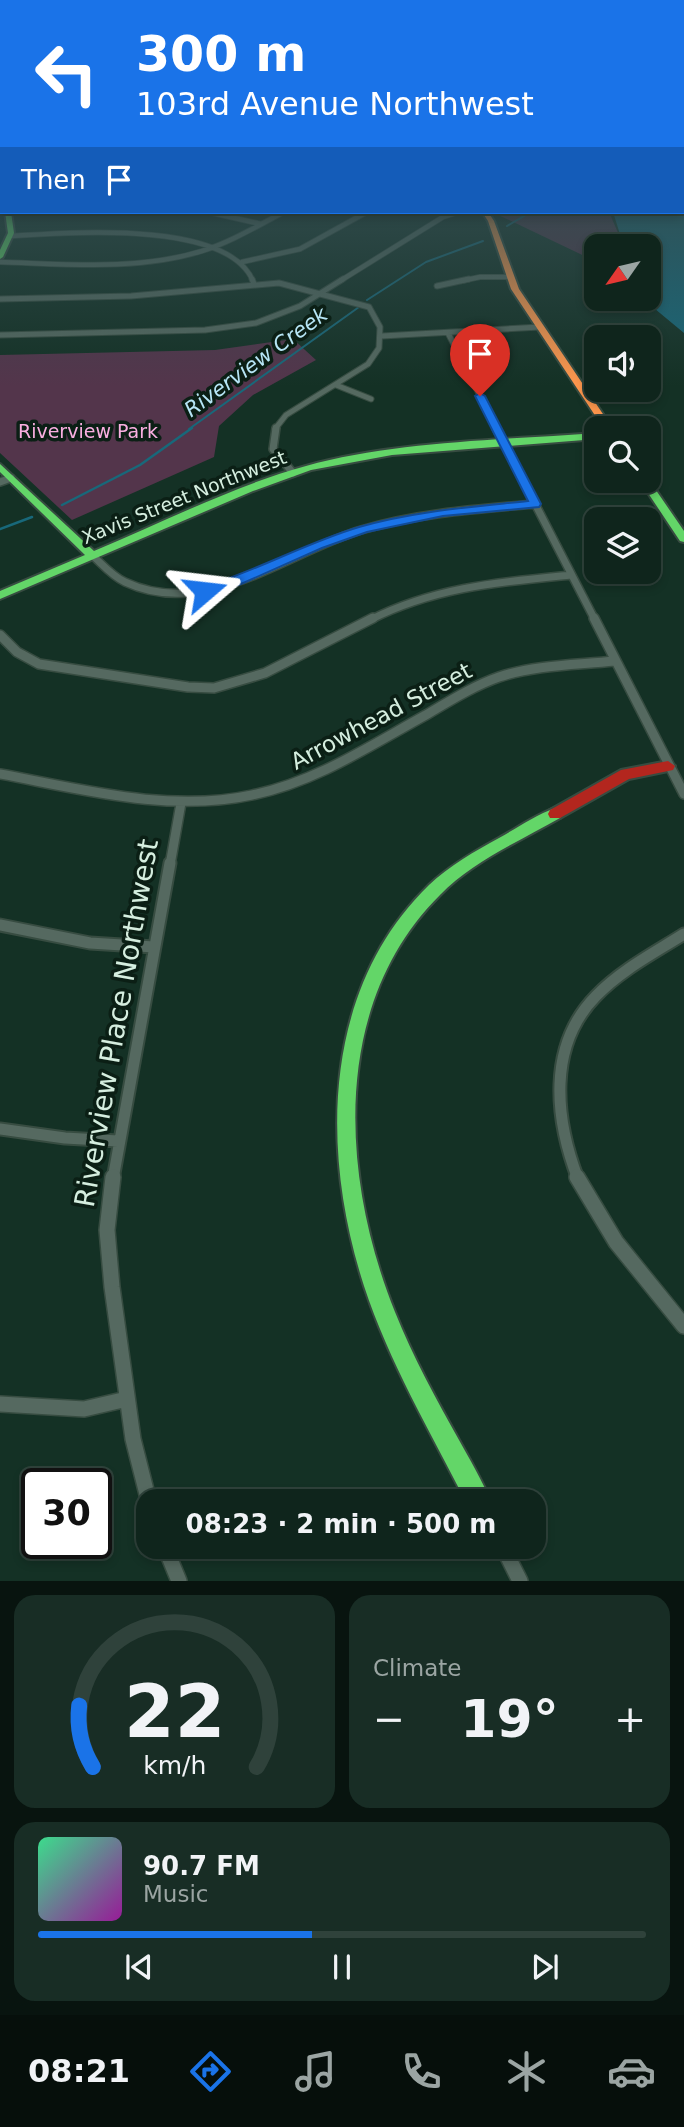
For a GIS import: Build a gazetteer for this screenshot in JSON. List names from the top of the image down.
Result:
{
  "streets": {
    "street": ["Xavis Street Northwest", "Arrowhead Street", "Riverview Place Northwest"]
  },
  "crossings": [
    ["Arrowhead Street", "Riverview Place Northwest"]
  ],
  "water": ["Riverview Creek"],
  "parks": ["Riverview Park"],
  "north": "bottom left",
  "page": {
    "turn": ["300 m", "103rd Avenue Northwest"],
    "then": "Then",
    "limit": "30",
    "trip": "08:23 · 2 min · 500 m",
    "tile": "Climate",
    "heat": ["−", "19°", "+"],
    "song": ["90.7 FM", "Music"],
    "tabs": "08:21",
    "gauge": ["22", "km/h"]
  }
}
